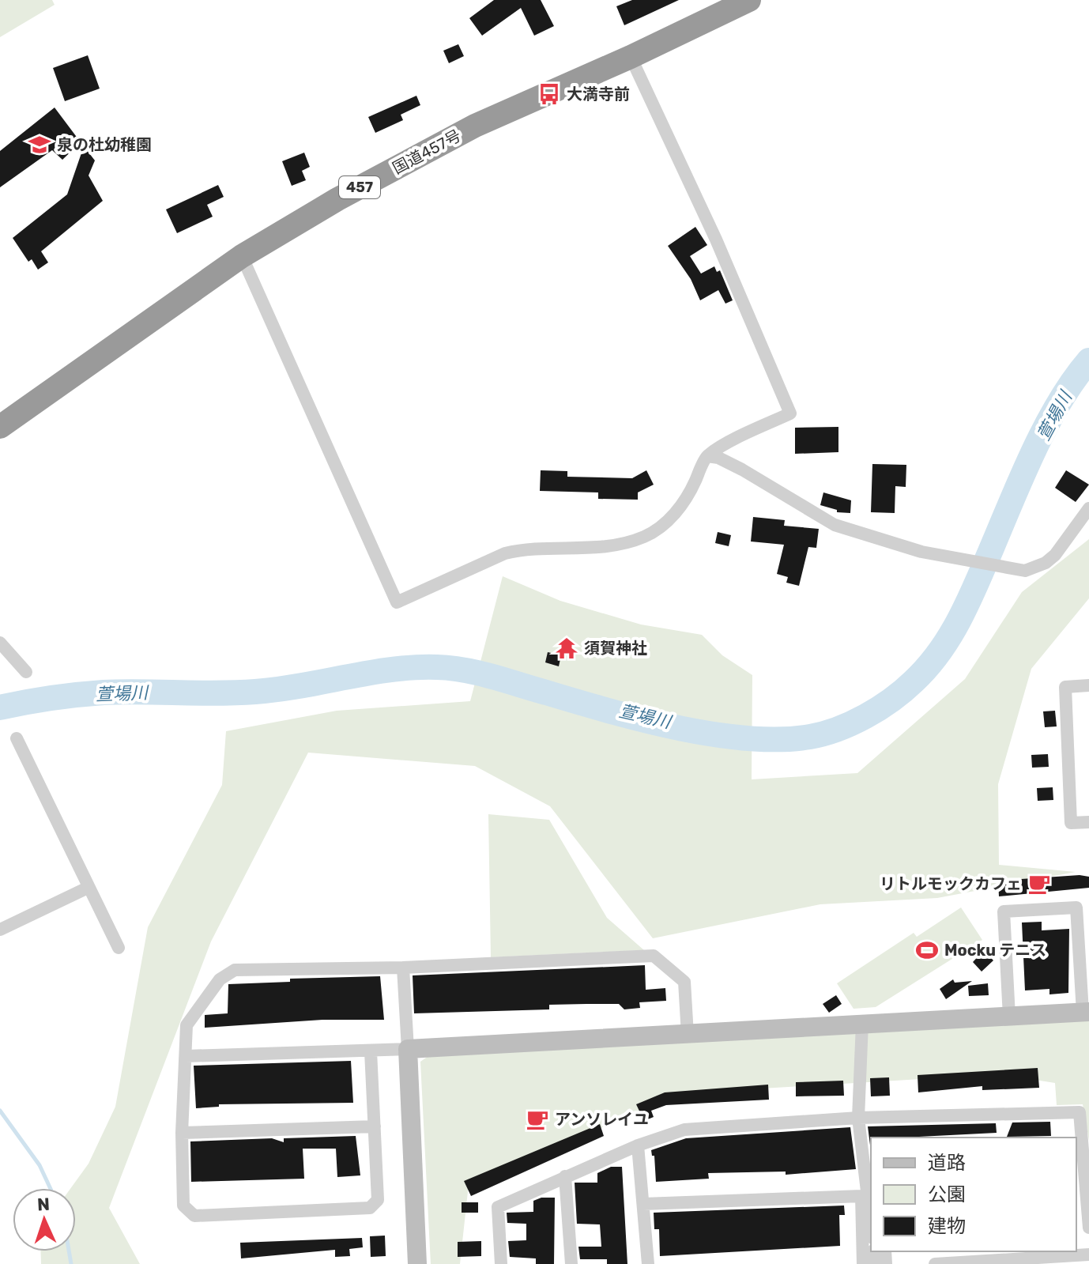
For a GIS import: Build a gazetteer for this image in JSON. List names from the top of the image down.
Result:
{
  "streets": {
    "highway": ["国道457号", "457"]
  },
  "water": ["萱場川"],
  "places": {
    "bus stop": ["大満寺前"],
    "school or university": ["泉の杜幼稚園"],
    "temple": ["須賀神社"],
    "cafe": ["リトルモックカフェ", "アンソレイユ"],
    "sports": ["Mocku テニス"]
  },
  "legend": ["道路", "公園", "建物"],
  "north": "top"
}
